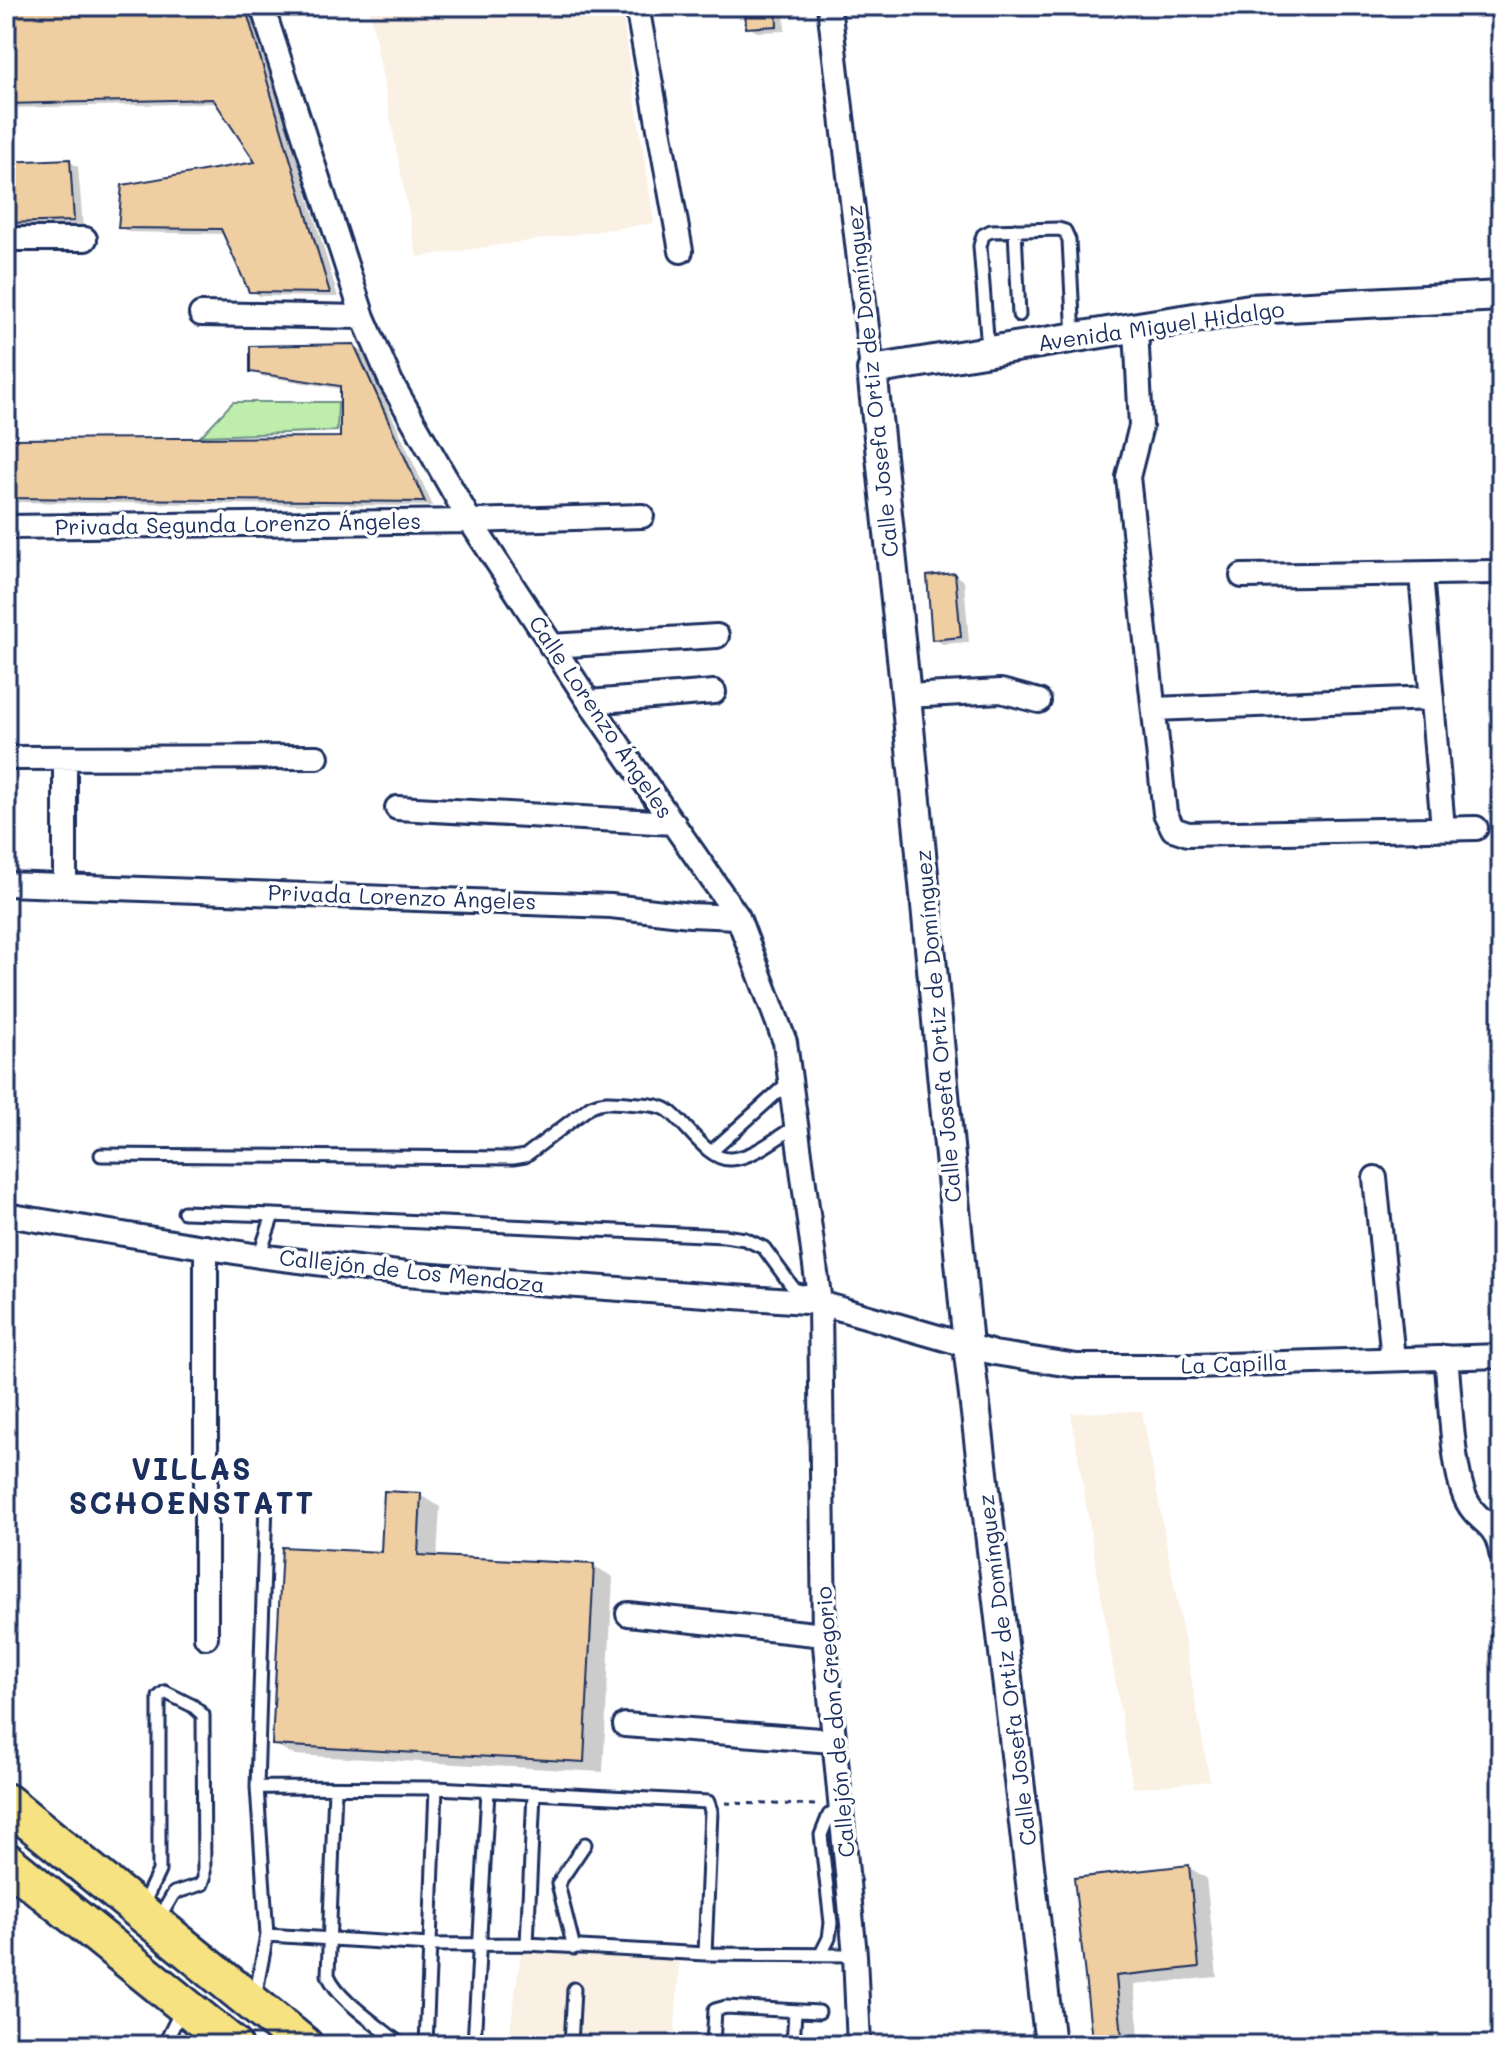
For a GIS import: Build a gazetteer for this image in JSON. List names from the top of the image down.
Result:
{
  "streets": {
    "street": [
      "Avenida Miguel Hidalgo",
      "Calle Josefa Ortiz de Domínguez",
      "Privada Segunda Lorenzo Ángeles",
      "Calle Lorenzo Ángeles",
      "Privada Lorenzo Ángeles",
      "Callejón de Los Mendoza",
      "La Capilla",
      "Callejón de don Gregorio"
    ]
  },
  "crossings": [
    ["Avenida Miguel Hidalgo", "Calle Josefa Ortiz de Domínguez"],
    ["Calle Josefa Ortiz de Domínguez", "La Capilla"],
    ["Privada Segunda Lorenzo Ángeles", "Calle Lorenzo Ángeles"],
    ["Calle Lorenzo Ángeles", "Privada Lorenzo Ángeles"],
    ["Calle Lorenzo Ángeles", "Callejón de Los Mendoza"],
    ["Calle Lorenzo Ángeles", "Callejón de don Gregorio"],
    ["Callejón de Los Mendoza", "Callejón de don Gregorio"]
  ],
  "districts": ["VILLAS SCHOENSTATT"]
}
